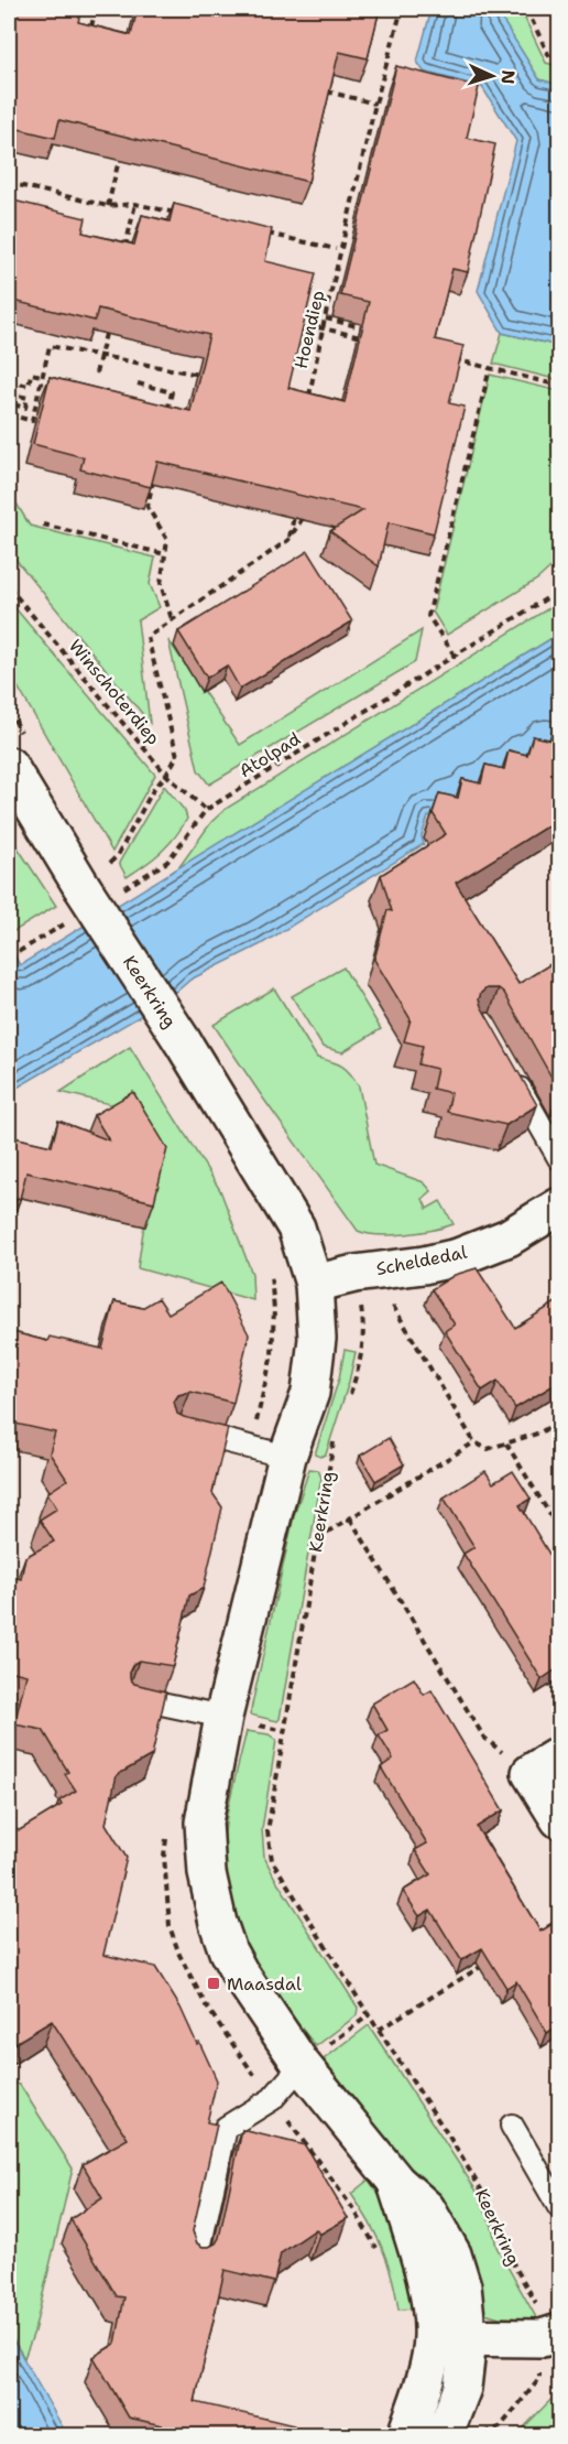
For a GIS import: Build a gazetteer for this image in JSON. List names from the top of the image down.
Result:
{
  "streets": {
    "street": ["Keerkring", "Scheldedal"],
    "path": ["Hoendiep", "Winschoterdiep", "Atolpad"]
  },
  "crossings": [
    ["Winschoterdiep", "Atolpad"],
    ["Keerkring", "Scheldedal"]
  ],
  "places": {
    "transit": ["Maasdal"]
  },
  "north": "right"
}
